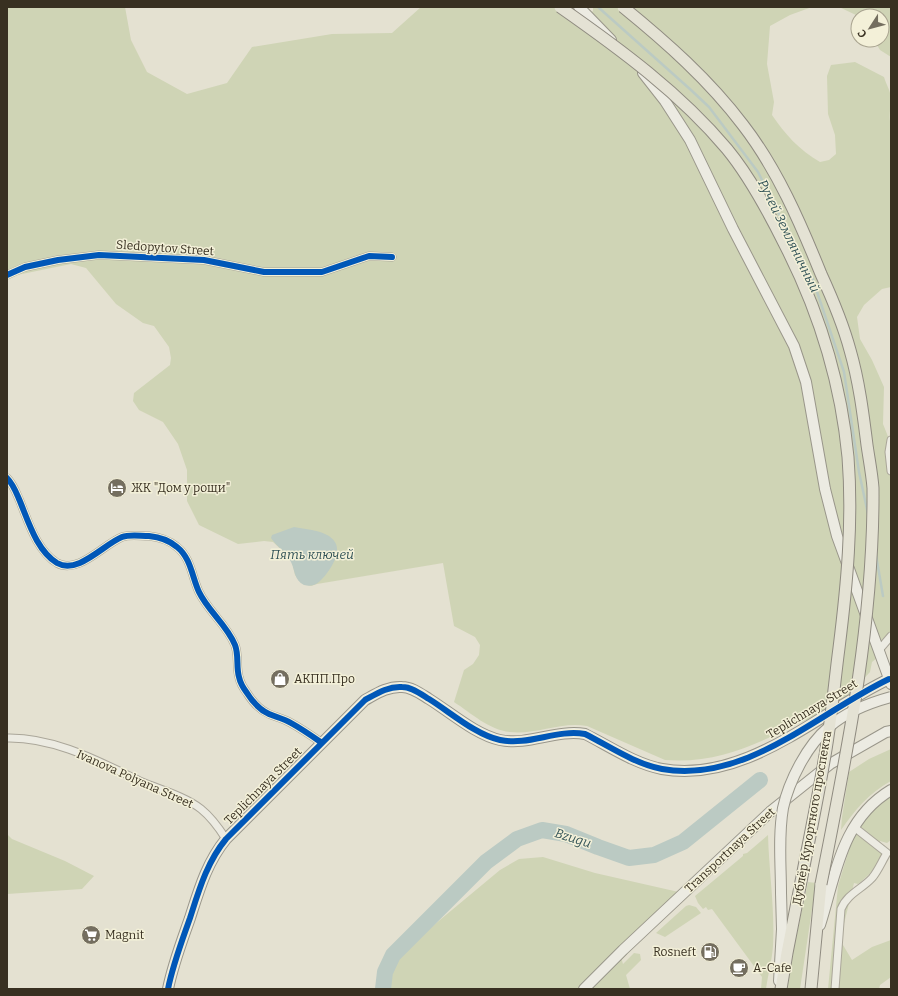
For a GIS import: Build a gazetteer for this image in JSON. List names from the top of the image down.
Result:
{
  "streets": {
    "main road": ["Teplichnaya Street", "Дублёр Курортного проспекта", "Transportnaya Street"],
    "street": ["Sledopytov Street", "Ivanova Polyana Street"]
  },
  "crossings": [
    ["Teplichnaya Street", "Ivanova Polyana Street"]
  ],
  "water": ["Ручей Земляничный", "Пять ключей", "Bzugu"],
  "places": {
    "hotel": ["ЖК \"Дом у рощи\""],
    "shop": ["АКПП.Про"],
    "supermarket": ["Magnit"],
    "fuel station": ["Rosneft"],
    "cafe": ["A-Cafe"]
  },
  "north": "bottom left"
}
